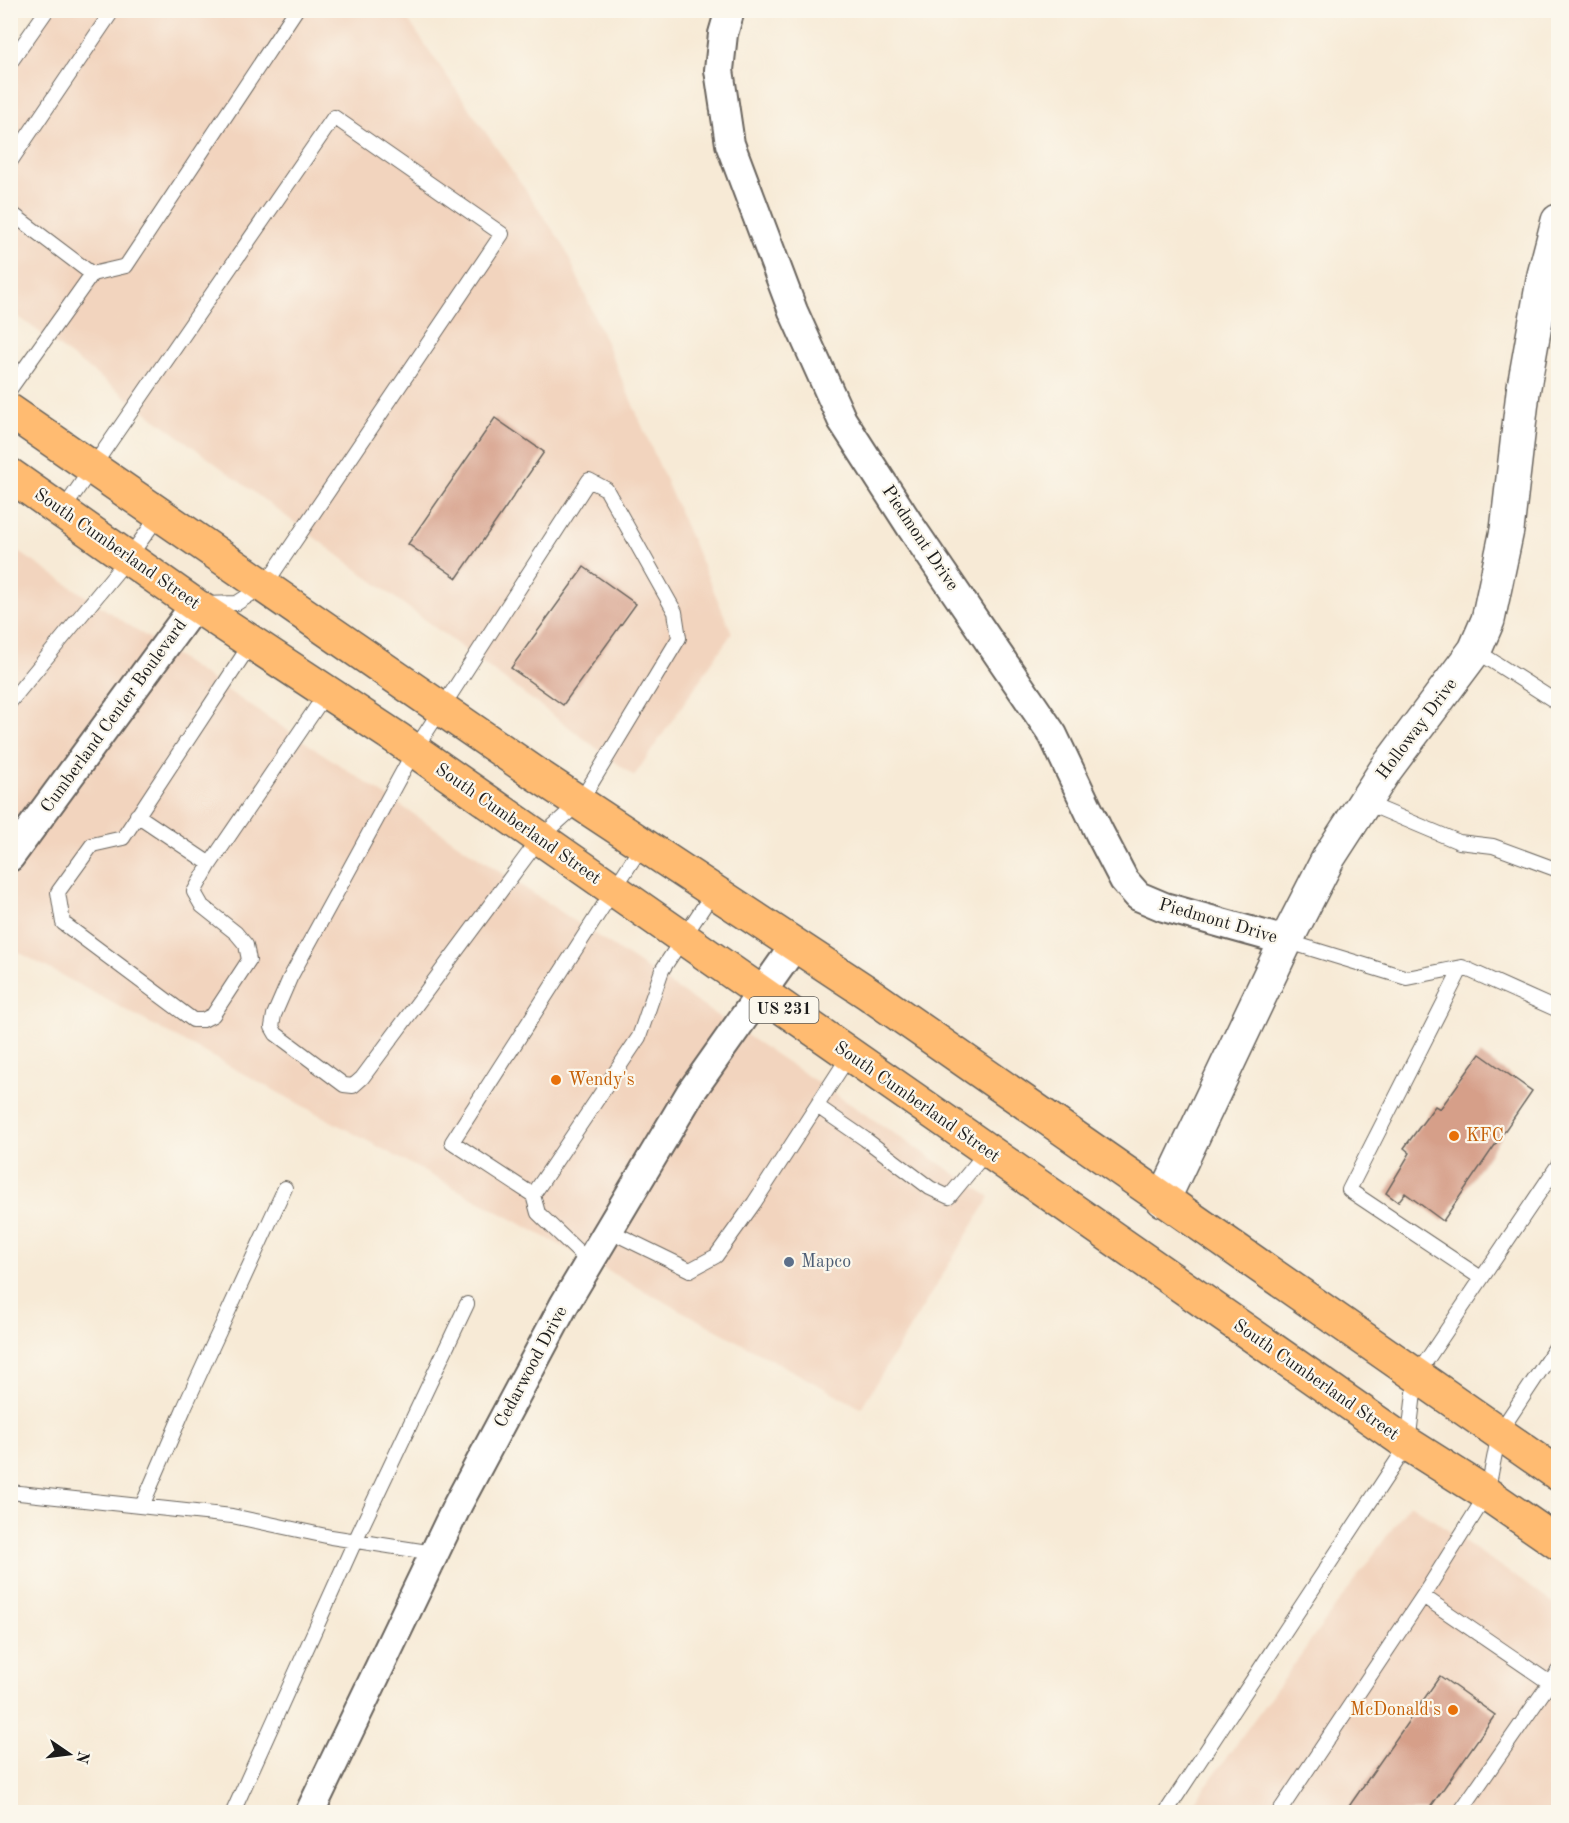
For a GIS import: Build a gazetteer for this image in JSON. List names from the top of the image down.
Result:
{
  "streets": {
    "main road": ["South Cumberland Street", "US 231"],
    "street": [
      "Piedmont Drive",
      "Cumberland Center Boulevard",
      "Holloway Drive",
      "Cedarwood Drive"
    ]
  },
  "crossings": [
    ["Piedmont Drive", "Holloway Drive"],
    ["South Cumberland Street", "Cumberland Center Boulevard"],
    ["South Cumberland Street", "Cedarwood Drive"]
  ],
  "places": [
    "Wendy's",
    "KFC",
    "Mapco",
    "McDonald's"
  ],
  "north": "right"
}
